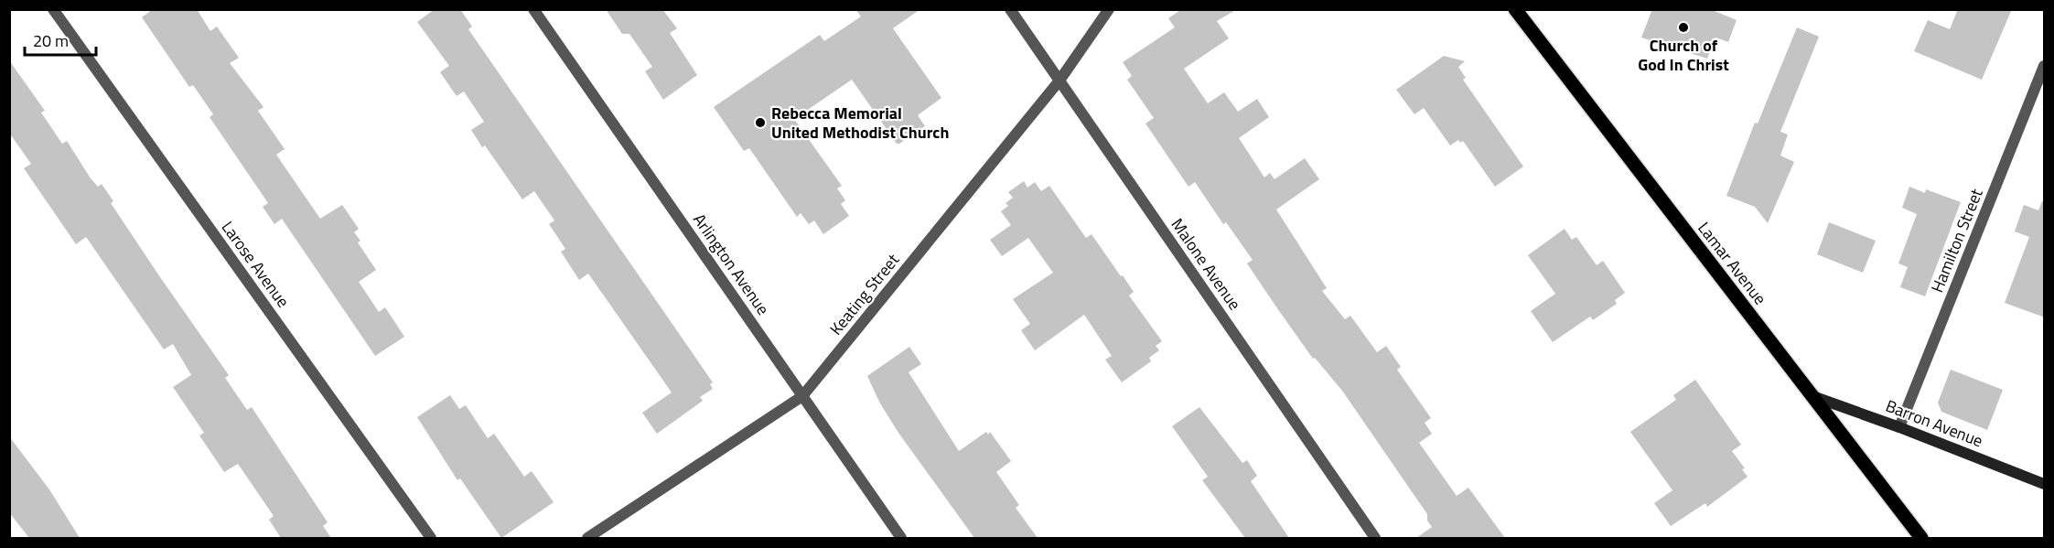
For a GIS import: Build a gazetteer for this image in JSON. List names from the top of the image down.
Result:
{
  "streets": {
    "main road": ["Lamar Avenue", "Barron Avenue"],
    "street": [
      "Hamilton Street",
      "Larose Avenue",
      "Arlington Avenue",
      "Malone Avenue",
      "Keating Street"
    ]
  },
  "crossings": [
    ["Hamilton Street", "Barron Avenue"],
    ["Lamar Avenue", "Barron Avenue"],
    ["Arlington Avenue", "Keating Street"],
    ["Malone Avenue", "Keating Street"]
  ],
  "places": ["Church of God In Christ", "Rebecca Memorial United Methodist Church"],
  "scale_bar": "20 m"
}
